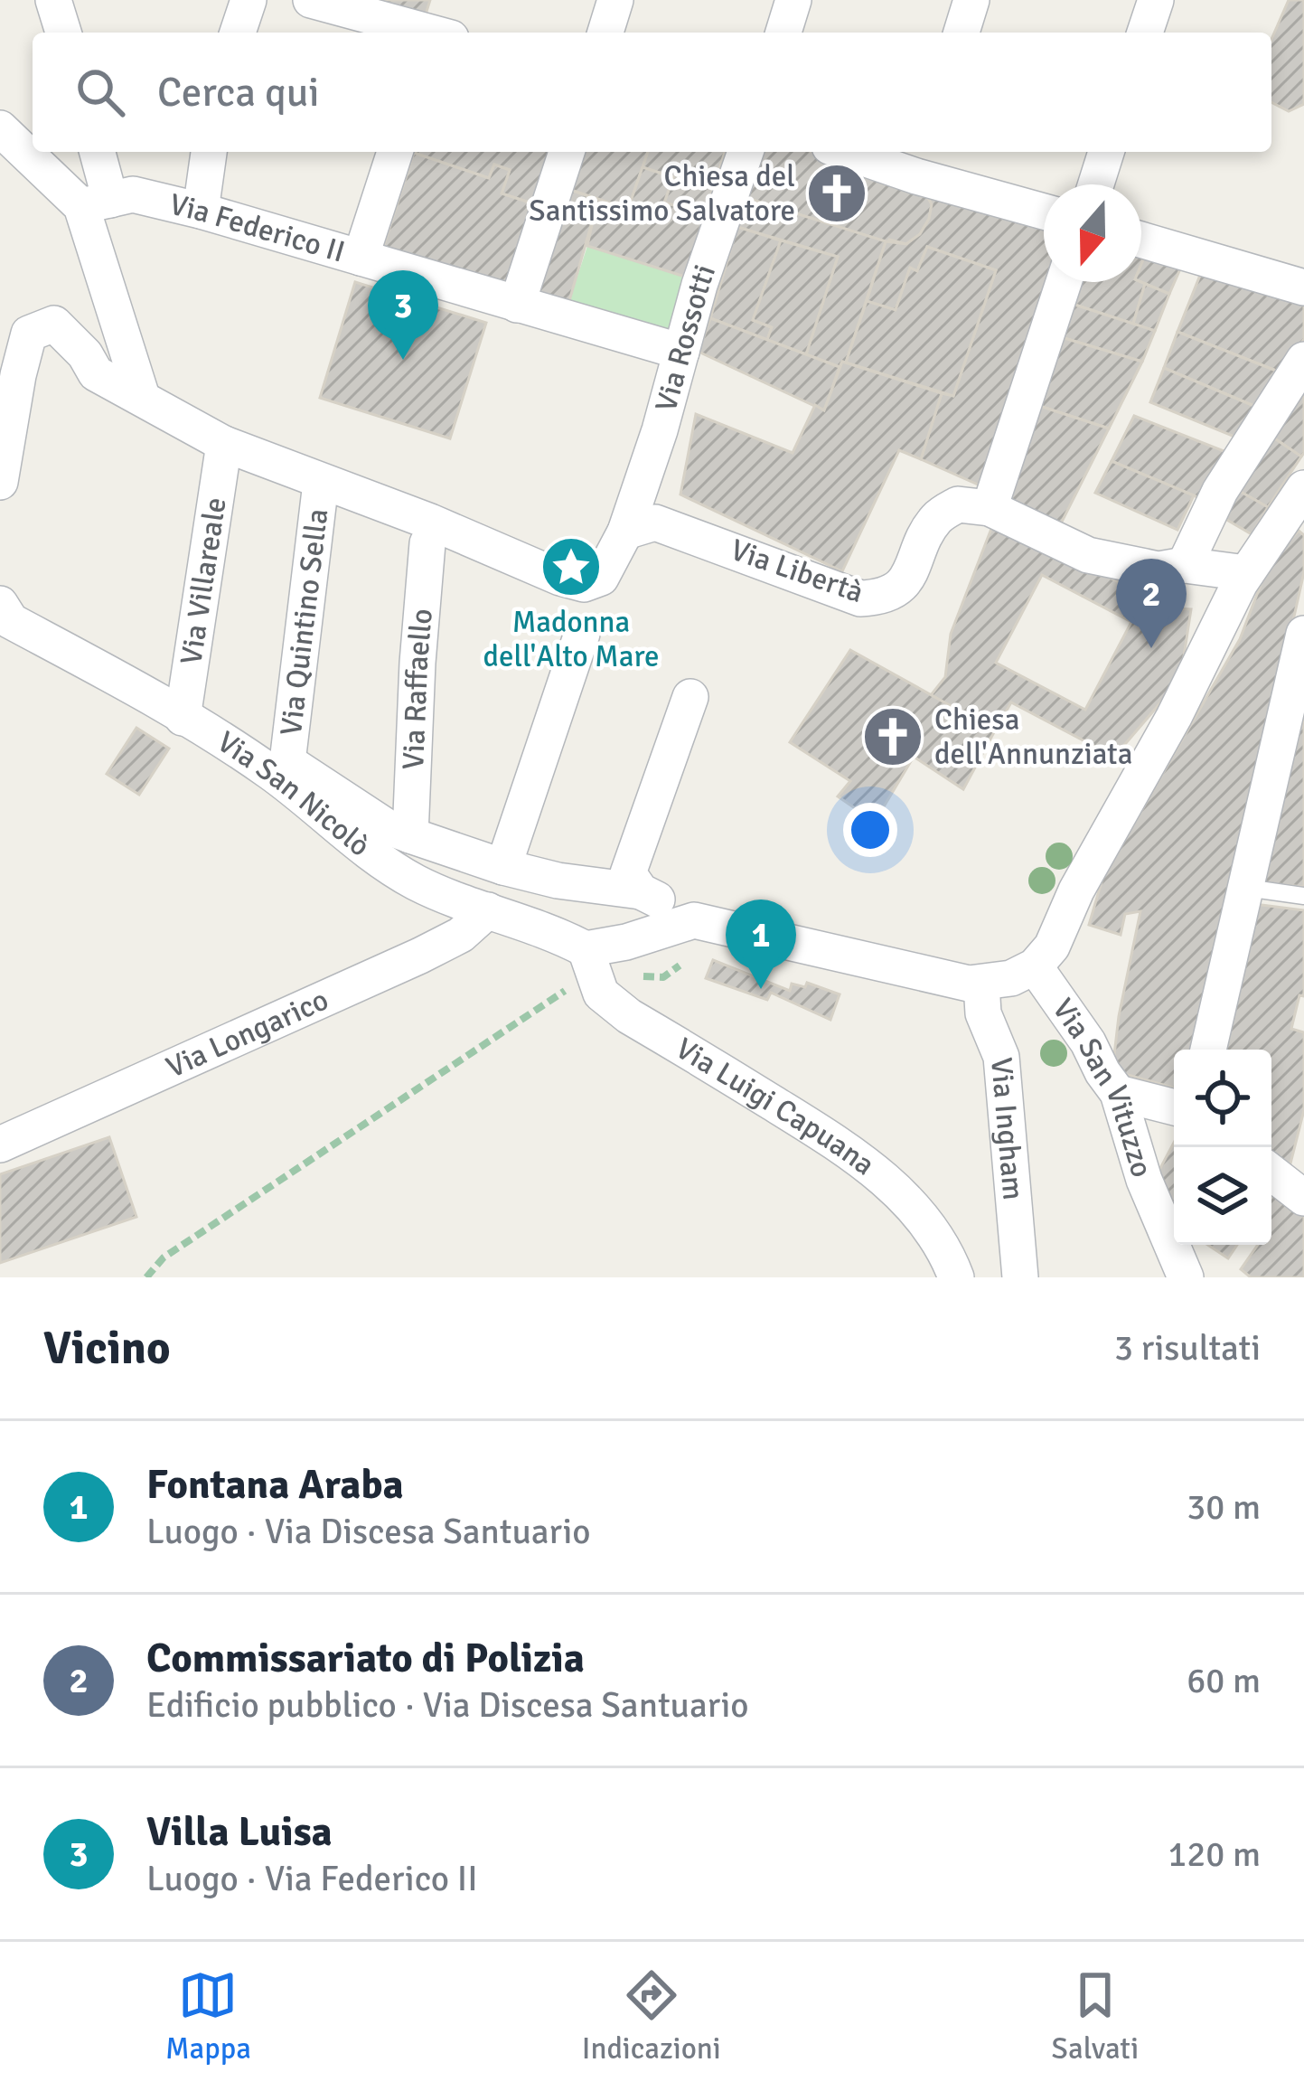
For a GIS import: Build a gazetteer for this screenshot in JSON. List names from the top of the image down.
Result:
{
  "streets": {
    "street": [
      "Via Federico II",
      "Via Rossotti",
      "Via Libertà",
      "Via Villareale",
      "Via Quintino Sella",
      "Via Raffaello",
      "Via San Nicolò",
      "Via Longarico",
      "Via San Vituzzo",
      "Via Luigi Capuana",
      "Via Ingham"
    ]
  },
  "crossings": [
    ["Via Federico II", "Via Rossotti"],
    ["Via Rossotti", "Via Libertà"],
    ["Via Rossotti", "Via Raffaello"],
    ["Via Villareale", "Via San Nicolò"],
    ["Via Quintino Sella", "Via San Nicolò"],
    ["Via San Nicolò", "Via Longarico"],
    ["Via San Nicolò", "Via Luigi Capuana"]
  ],
  "places": {
    "church": ["Chiesa del Santissimo Salvatore", "Chiesa dell'Annunziata"],
    "place": ["Madonna dell'Alto Mare"]
  },
  "north": "bottom",
  "page": {
    "search": "Cerca qui",
    "pins": ["3", "2", "1"],
    "heading": ["Vicino", "3 risultati"],
    "list": [
      {
        "mark": "1",
        "name": "Fontana Araba",
        "note": "Luogo · Via Discesa Santuario",
        "value": "30 m"
      },
      {
        "mark": "2",
        "name": "Commissariato di Polizia",
        "note": "Edificio pubblico · Via Discesa Santuario",
        "value": "60 m"
      },
      {
        "mark": "3",
        "name": "Villa Luisa",
        "note": "Luogo · Via Federico II",
        "value": "120 m"
      }
    ],
    "nav": ["Mappa", "Indicazioni", "Salvati"]
  }
}
